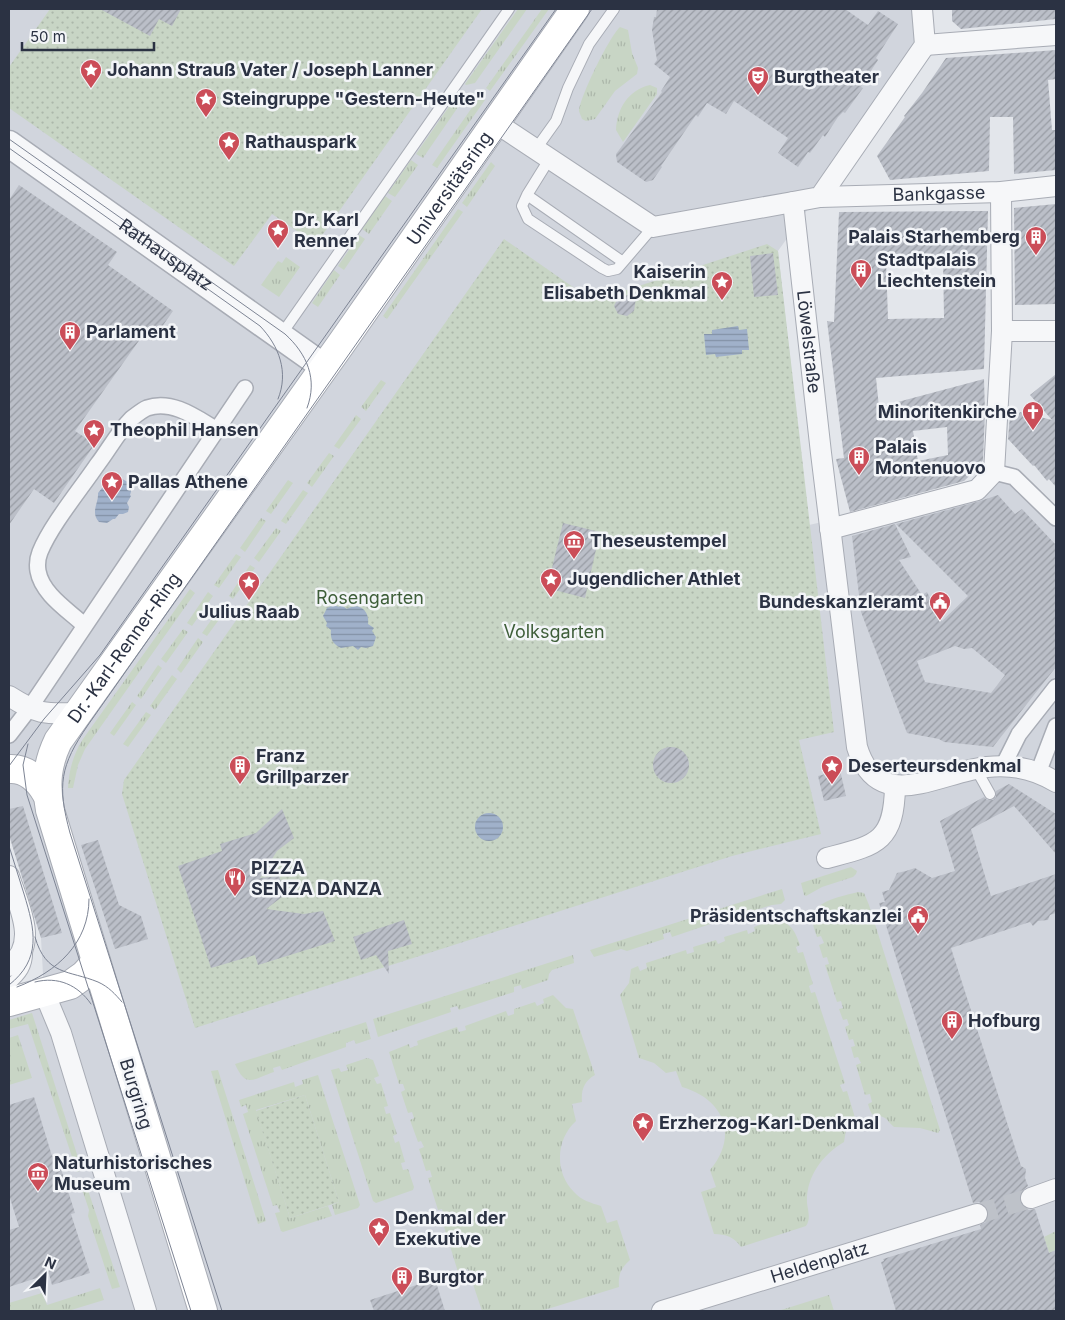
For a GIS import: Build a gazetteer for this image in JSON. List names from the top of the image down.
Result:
{
  "streets": {
    "main road": ["Universitätsring", "Dr.-Karl-Renner-Ring", "Burgring"],
    "street": [
      "Bankgasse",
      "Rathausplatz",
      "Löwelstraße",
      "Heldenplatz"
    ]
  },
  "crossings": [
    ["Universitätsring", "Rathausplatz"],
    ["Universitätsring", "Dr.-Karl-Renner-Ring"],
    ["Rathausplatz", "Dr.-Karl-Renner-Ring"],
    ["Dr.-Karl-Renner-Ring", "Burgring"]
  ],
  "parks": ["Rosengarten", "Volksgarten"],
  "places": {
    "place": [
      "Johann Strauß Vater / Joseph Lanner",
      "Steingruppe \"Gestern-Heute\"",
      "Rathauspark",
      "Dr. Karl Renner",
      "Kaiserin Elisabeth Denkmal",
      "Theophil Hansen",
      "Pallas Athene",
      "Jugendlicher Athlet",
      "Julius Raab",
      "Deserteursdenkmal",
      "Erzherzog-Karl-Denkmal",
      "Denkmal der Exekutive"
    ],
    "theatre": ["Burgtheater"],
    "building": [
      "Palais Starhemberg",
      "Stadtpalais Liechtenstein",
      "Parlament",
      "Palais Montenuovo",
      "Franz Grillparzer",
      "Hofburg",
      "Burgtor"
    ],
    "church": ["Minoritenkirche"],
    "museum": ["Theseustempel", "Naturhistorisches Museum"],
    "public building": ["Bundeskanzleramt", "Präsidentschaftskanzlei"],
    "restaurant": ["PIZZA SENZA DANZA"]
  },
  "scale_bar": "50 m",
  "north": "top right"
}
